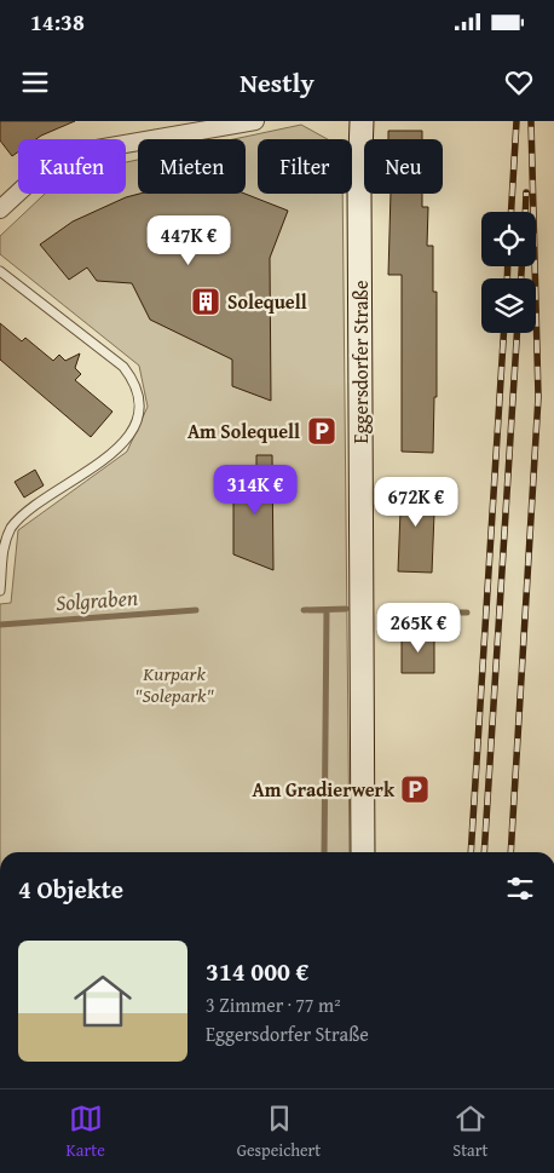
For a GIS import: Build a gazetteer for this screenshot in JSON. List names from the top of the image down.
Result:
{
  "streets": {
    "street": ["Eggersdorfer Straße"]
  },
  "water": ["Solgraben"],
  "parks": ["Kurpark \"Solepark\""],
  "places": {
    "building": ["Solequell"],
    "parking": ["Am Solequell", "Am Gradierwerk"]
  },
  "page": {
    "status": "14:38",
    "header": "Nestly",
    "chip": [
      "Kaufen",
      "Mieten",
      "Filter",
      "Neu"
    ],
    "price": [
      "447K €",
      "314K €",
      "672K €",
      "265K €"
    ],
    "heading": "4 Objekte",
    "list": [
      {
        "name": "314 000 €",
        "note": "3 Zimmer · 77 m² · Eggersdorfer Straße"
      }
    ],
    "tabs": ["Karte", "Gespeichert", "Start"]
  }
}
